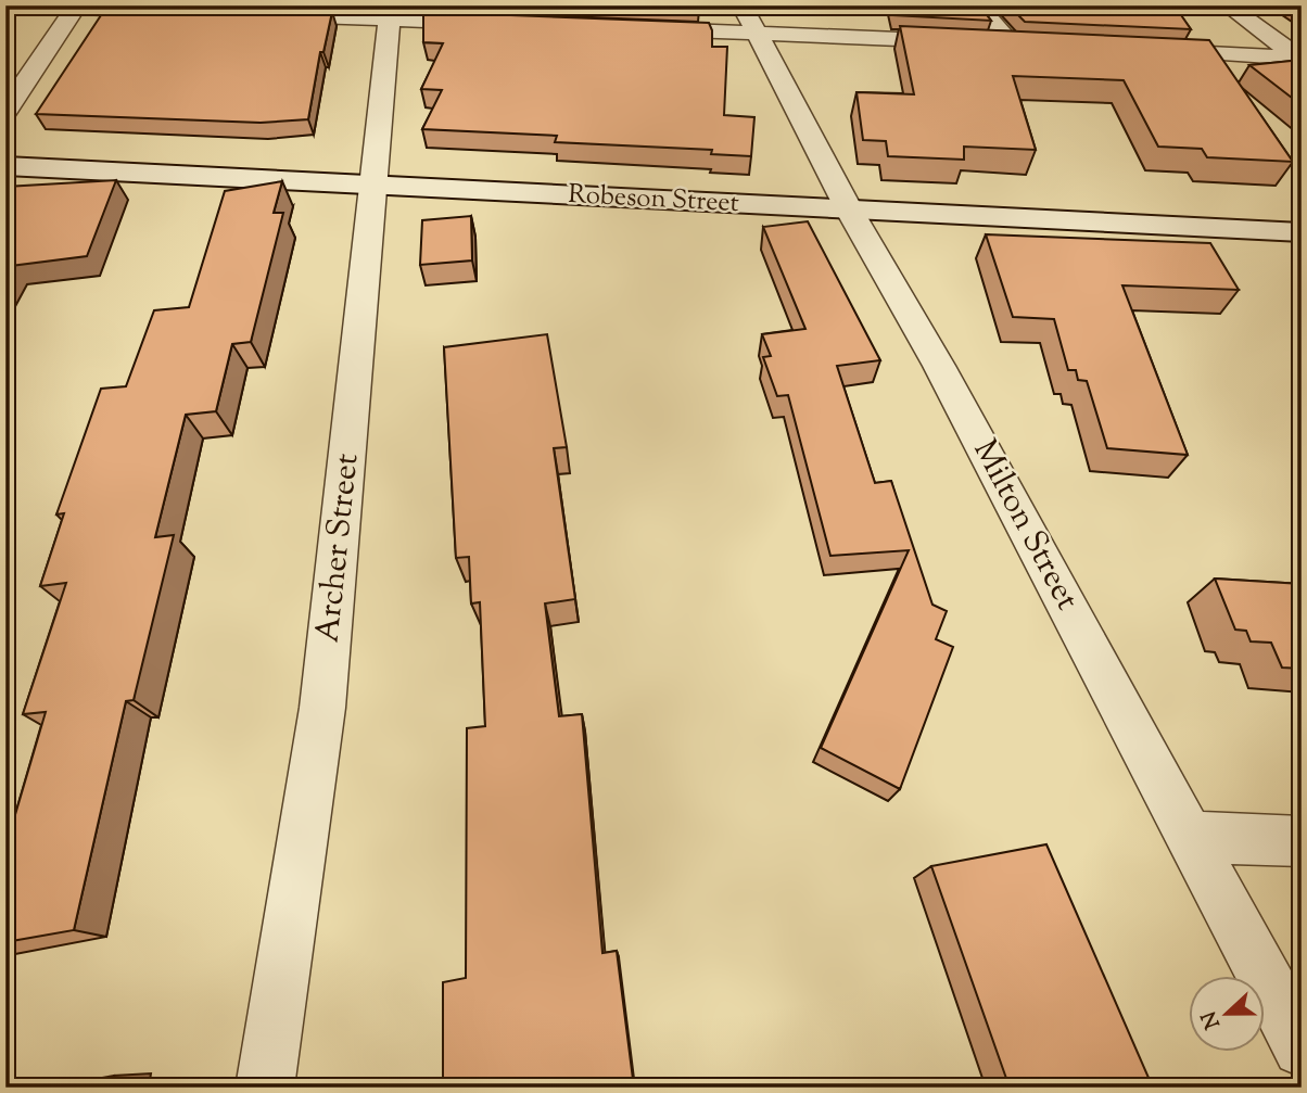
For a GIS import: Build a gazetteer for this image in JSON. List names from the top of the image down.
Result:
{
  "streets": {
    "main road": ["Robeson Street"],
    "street": ["Milton Street", "Archer Street"]
  },
  "crossings": [
    ["Robeson Street", "Milton Street"],
    ["Robeson Street", "Archer Street"]
  ],
  "north": "left"
}
